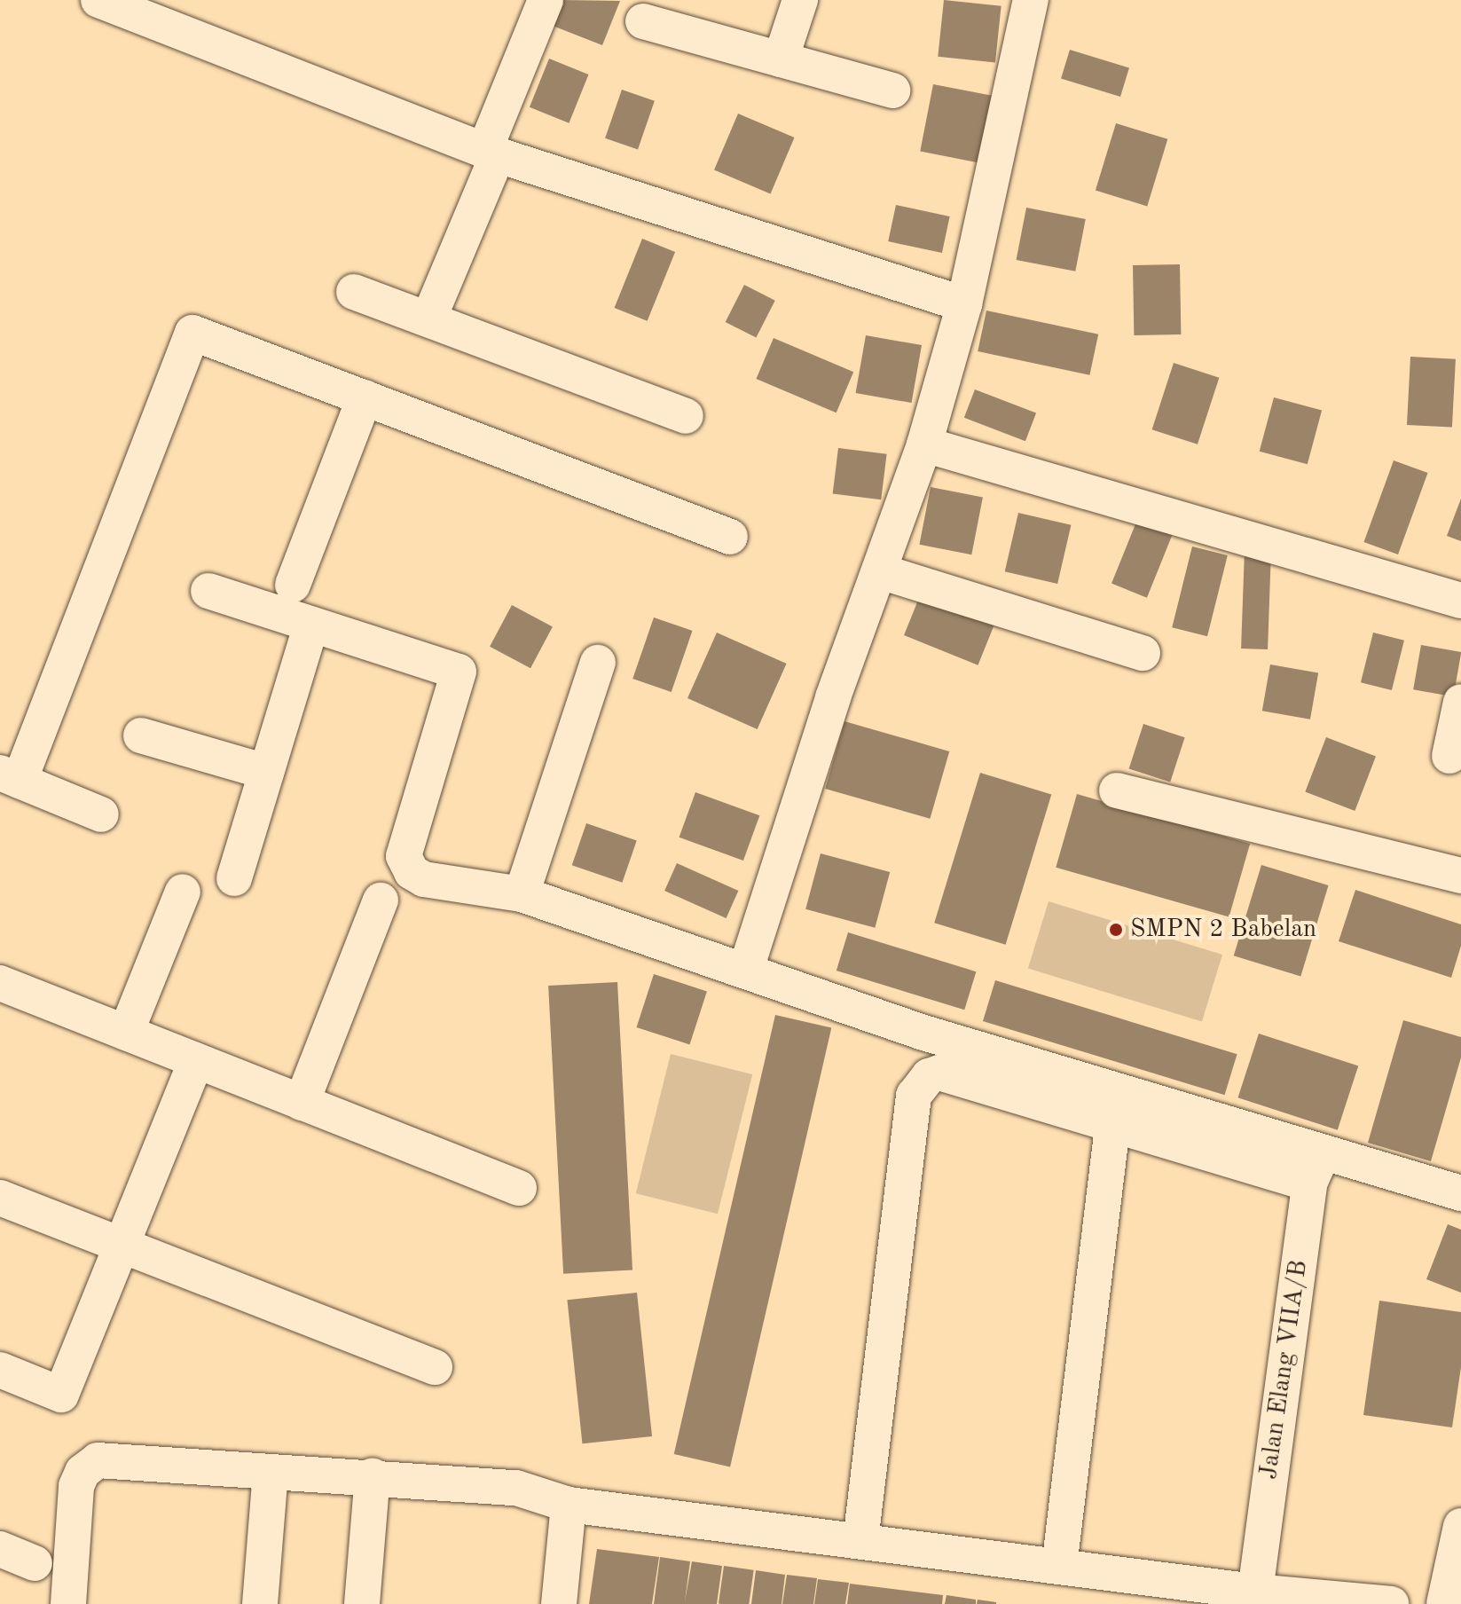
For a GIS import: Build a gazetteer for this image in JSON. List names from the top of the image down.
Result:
{
  "streets": {
    "street": ["Jalan Elang VIIA/B"]
  },
  "places": ["SMPN 2 Babelan"]
}
